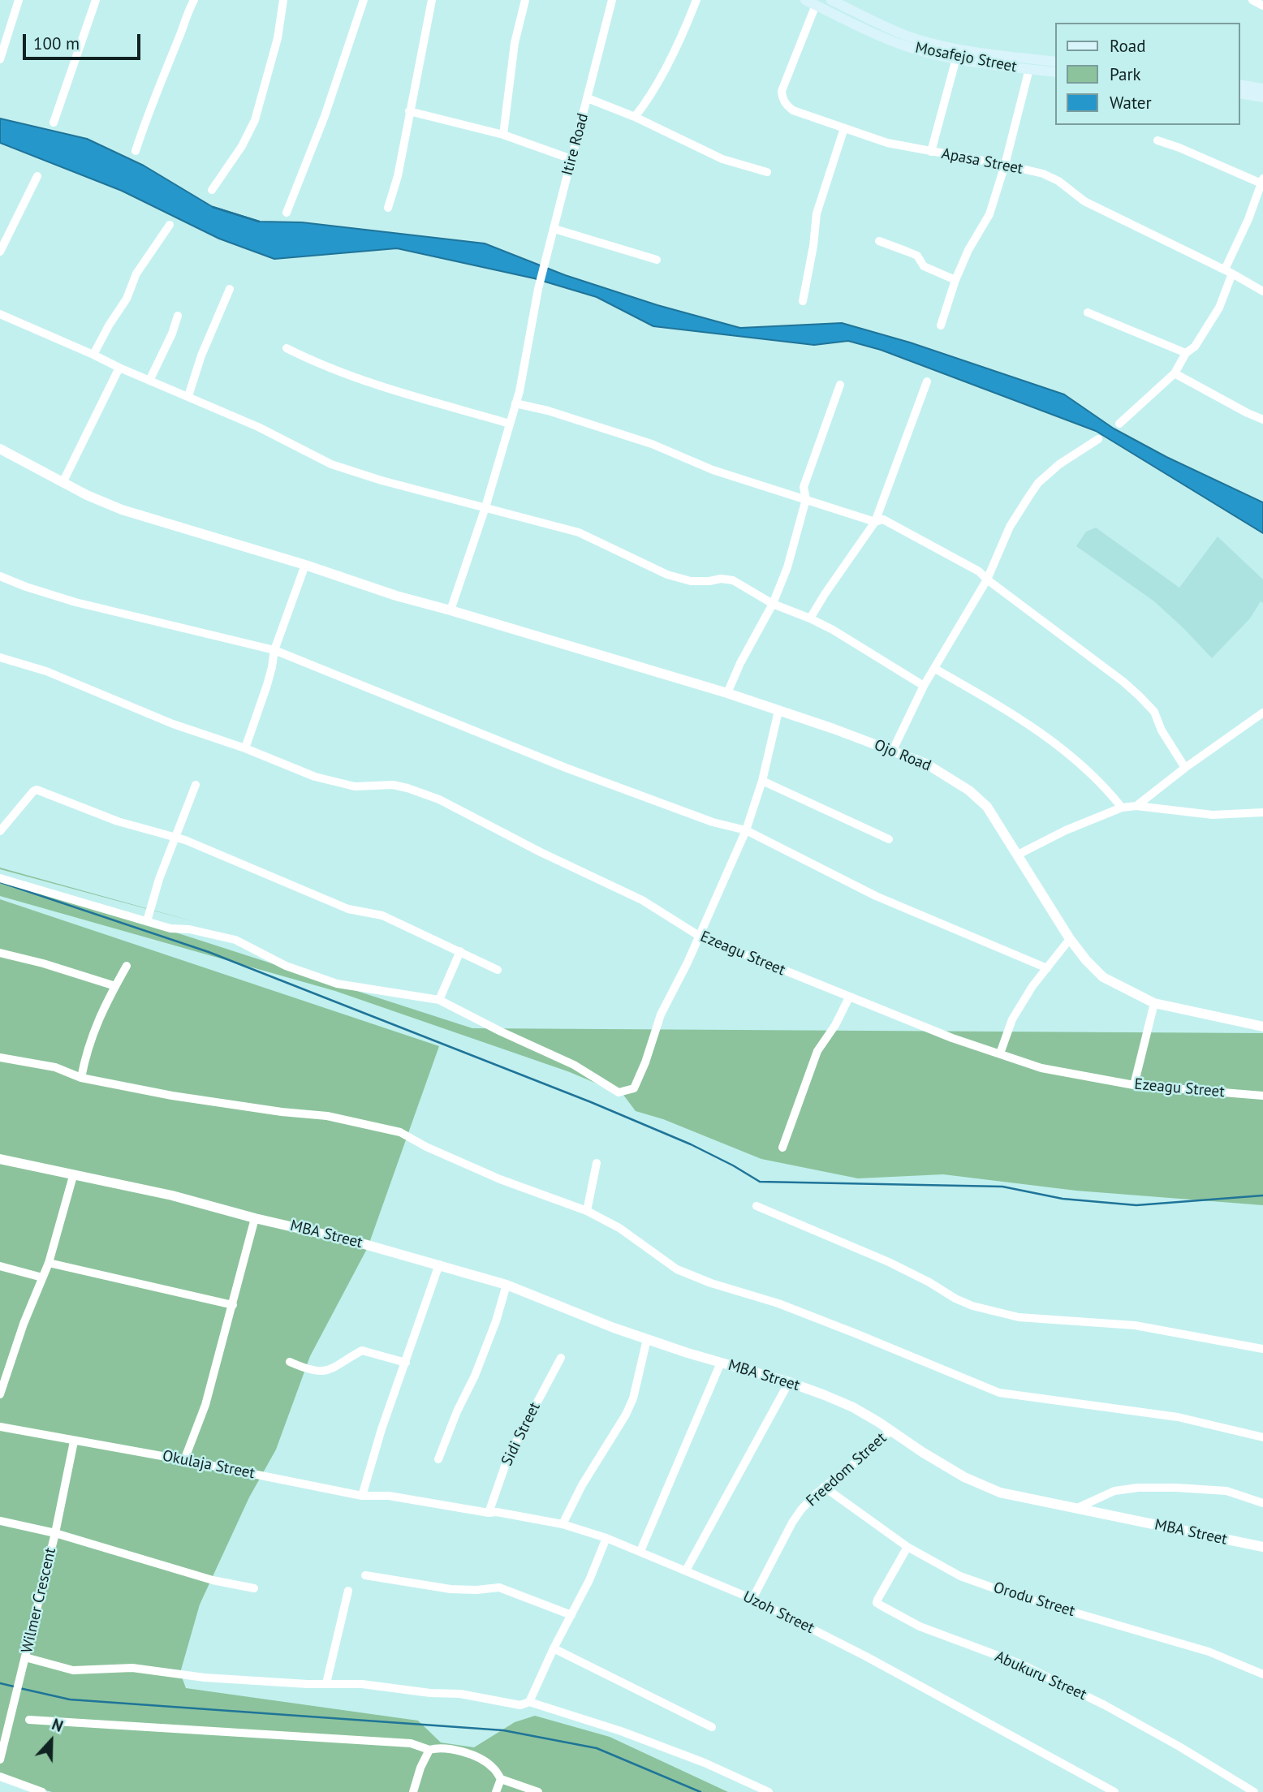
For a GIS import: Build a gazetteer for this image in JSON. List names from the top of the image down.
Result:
{
  "streets": {
    "main road": ["Mosafejo Street"],
    "street": [
      "Itire Road",
      "Apasa Street",
      "Ojo Road",
      "Ezeagu Street",
      "MBA Street",
      "Sidi Street",
      "Okulaja Street",
      "Freedom Street",
      "Orodu Street",
      "Wilmer Crescent",
      "Uzoh Street",
      "Abukuru Street"
    ]
  },
  "crossings": [
    ["Mosafejo Street", "Apasa Street"],
    ["Itire Road", "Ojo Road"],
    ["MBA Street", "Freedom Street"],
    ["Sidi Street", "Uzoh Street"],
    ["Okulaja Street", "Wilmer Crescent"],
    ["Okulaja Street", "Uzoh Street"],
    ["Freedom Street", "Orodu Street"],
    ["Freedom Street", "Uzoh Street"],
    ["Orodu Street", "Abukuru Street"]
  ],
  "legend": ["Road", "Park", "Water"],
  "scale_bar": "100 m",
  "north": "top"
}
